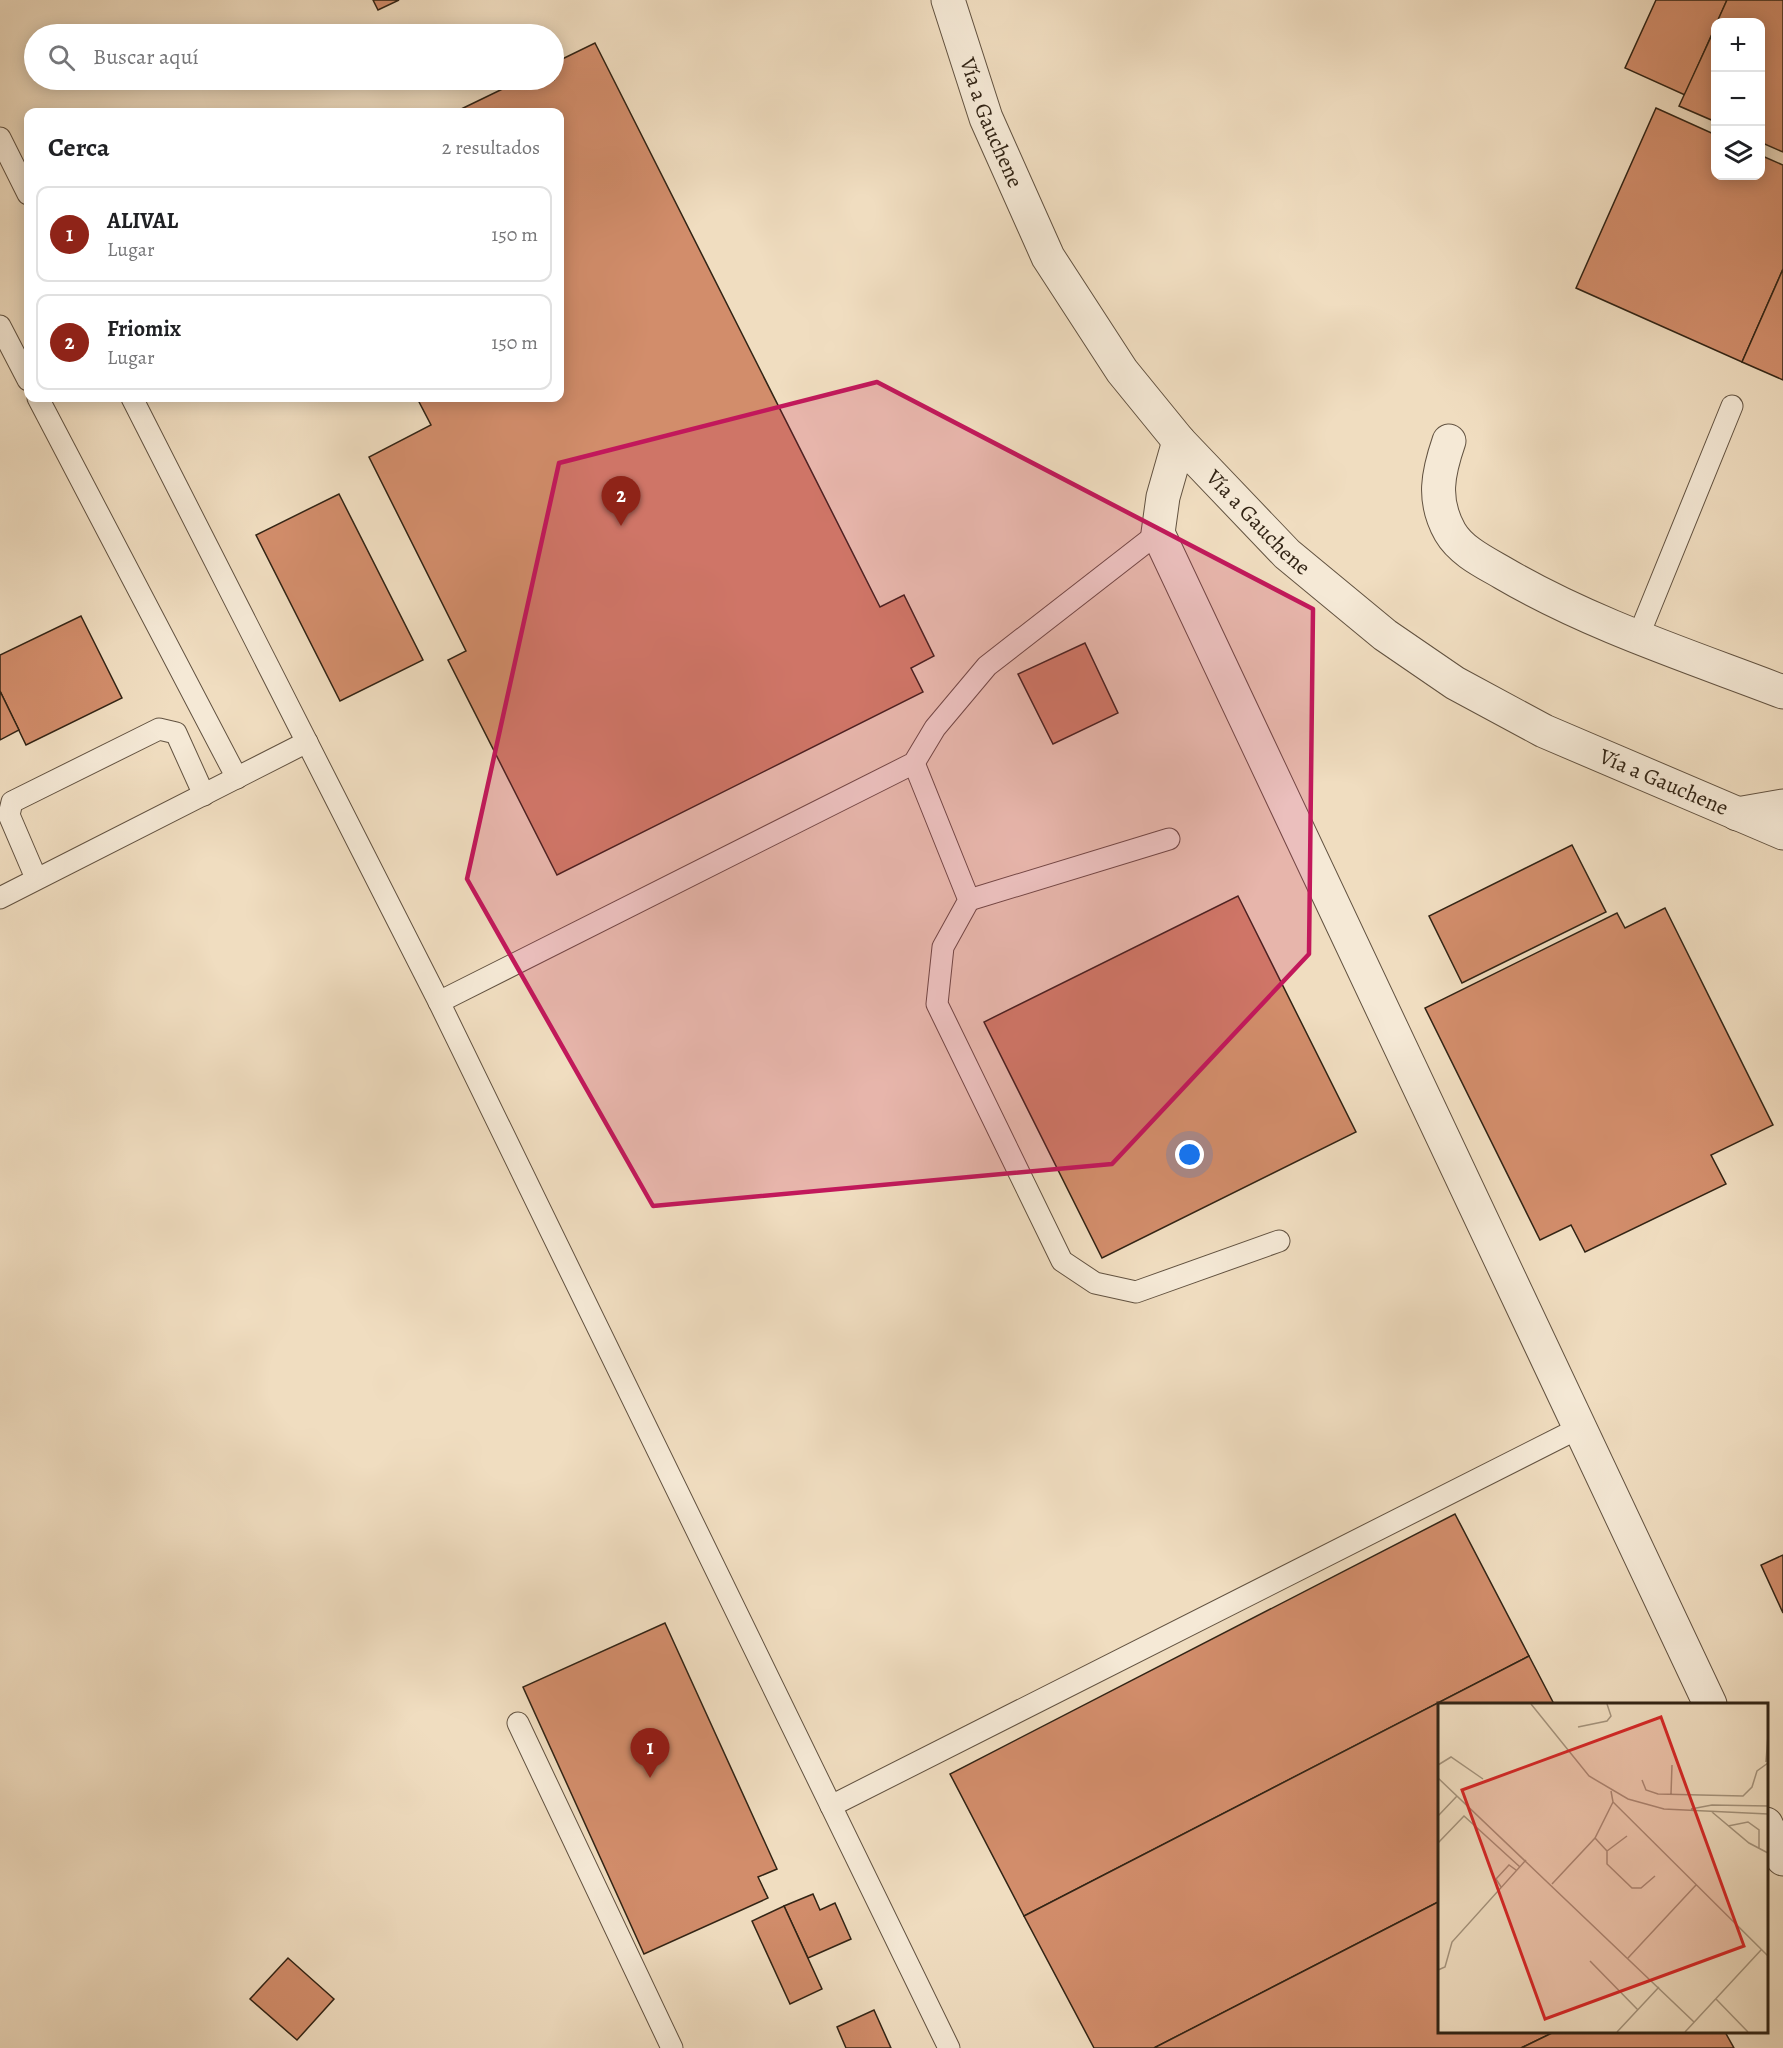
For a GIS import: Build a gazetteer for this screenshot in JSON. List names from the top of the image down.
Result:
{
  "streets": {
    "street": ["Vía a Gauchene"]
  },
  "page": {
    "map_buttons": ["+", "−"],
    "search": "Buscar aquí",
    "heading": ["Cerca", "2 resultados"],
    "list": [
      {
        "mark": "1",
        "name": "ALIVAL",
        "note": "Lugar",
        "value": "150 m"
      },
      {
        "mark": "2",
        "name": "Friomix",
        "note": "Lugar",
        "value": "150 m"
      }
    ],
    "pins": ["2", "1"]
  }
}
